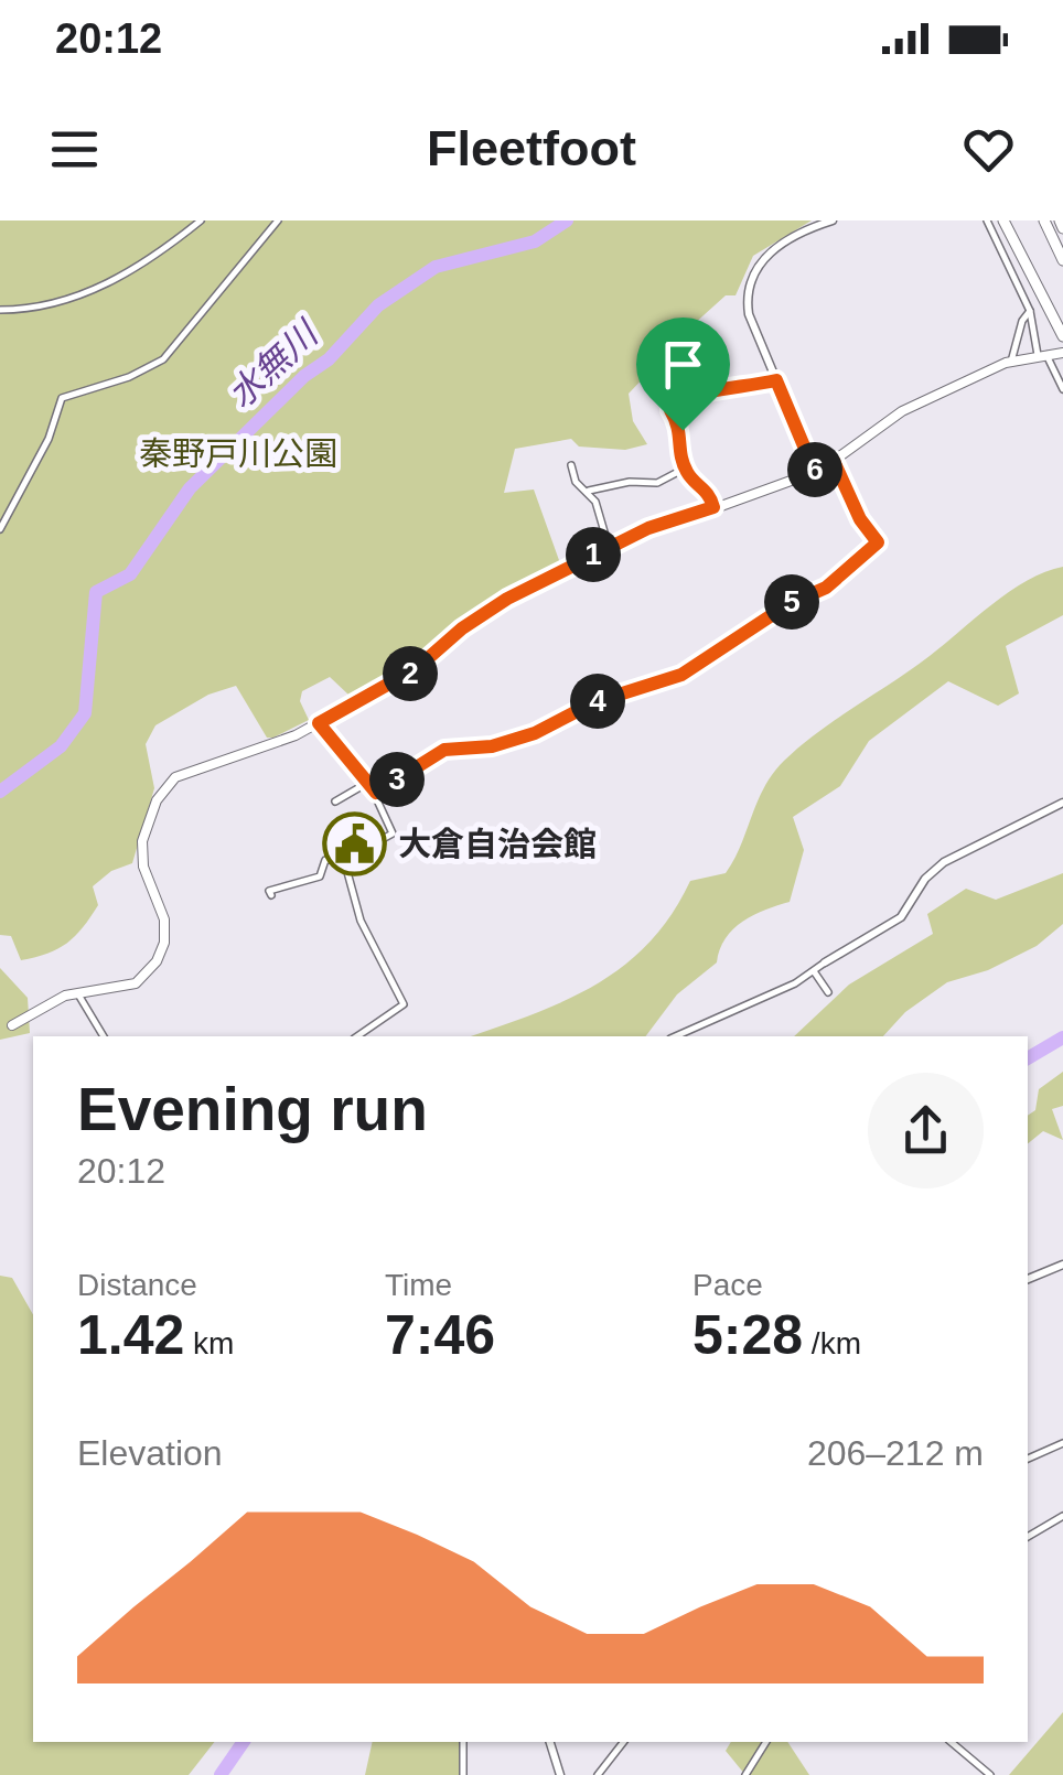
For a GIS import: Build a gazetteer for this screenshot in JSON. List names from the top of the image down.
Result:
{
  "water": ["水無川"],
  "parks": ["秦野戸川公園"],
  "places": {
    "public building": ["大倉自治会館"]
  },
  "page": {
    "status": "20:12",
    "header": "Fleetfoot",
    "pins": [
      "6",
      "1",
      "5",
      "2",
      "4",
      "3"
    ],
    "heading": ["Evening run", "20:12"],
    "stats": [
      ["Distance", "1.42 km"],
      ["Time", "7:46"],
      ["Pace", "5:28 /km"]
    ],
    "chart": ["Elevation", "206–212 m"]
  }
}
